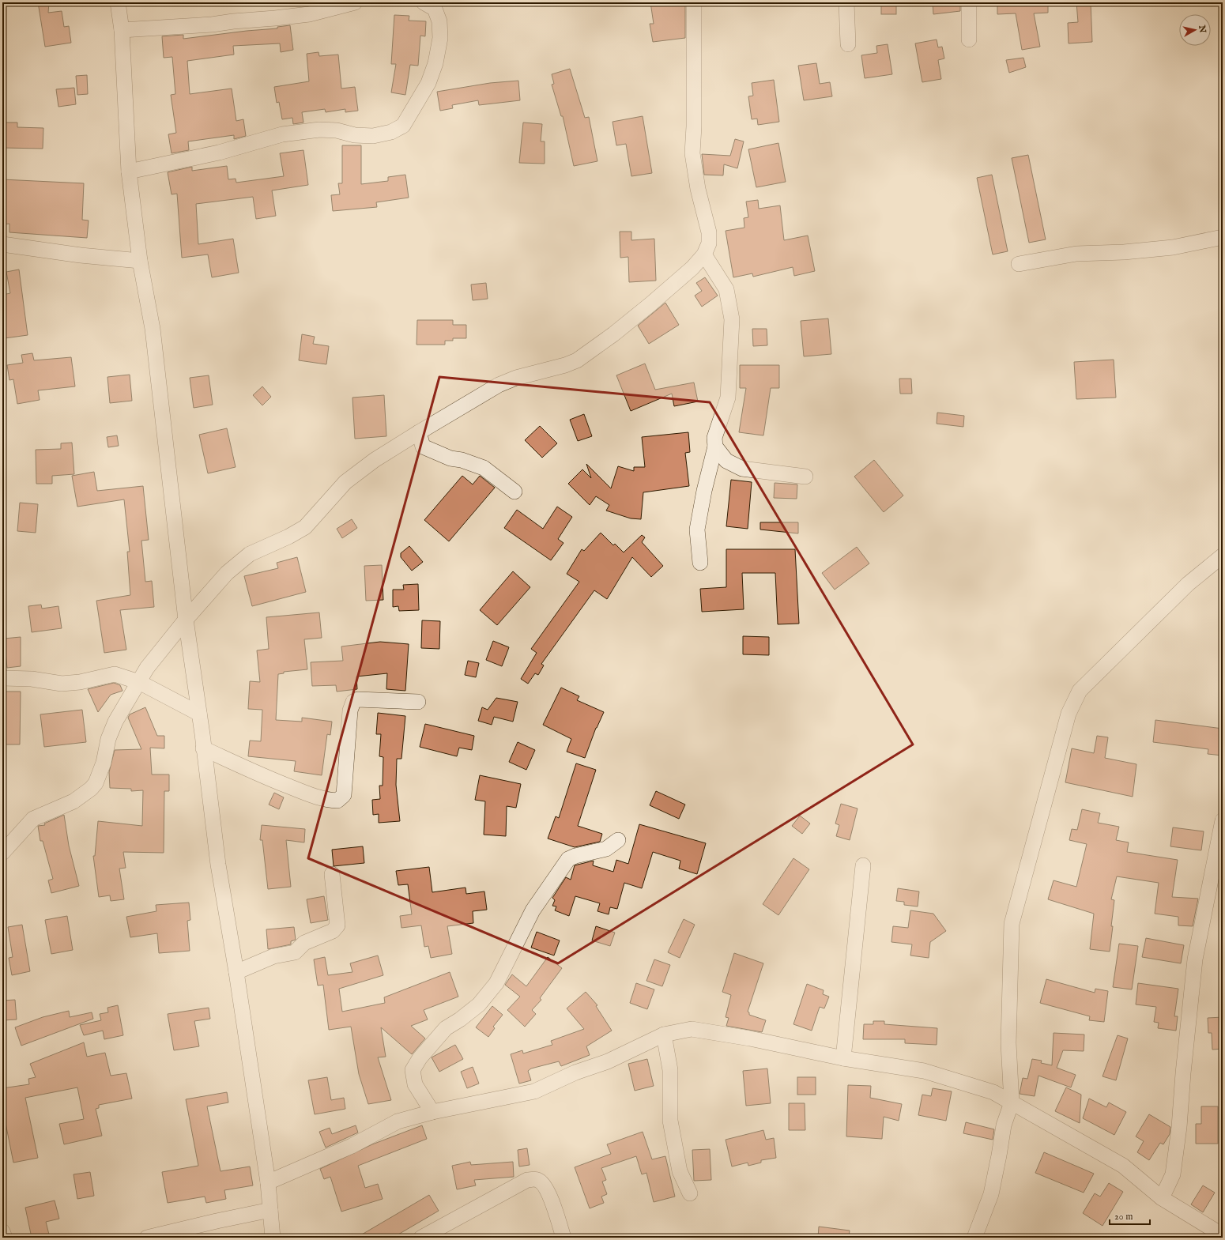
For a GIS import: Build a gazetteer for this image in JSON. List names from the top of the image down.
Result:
{
  "scale_bar": "20 m",
  "north": "right"
}
